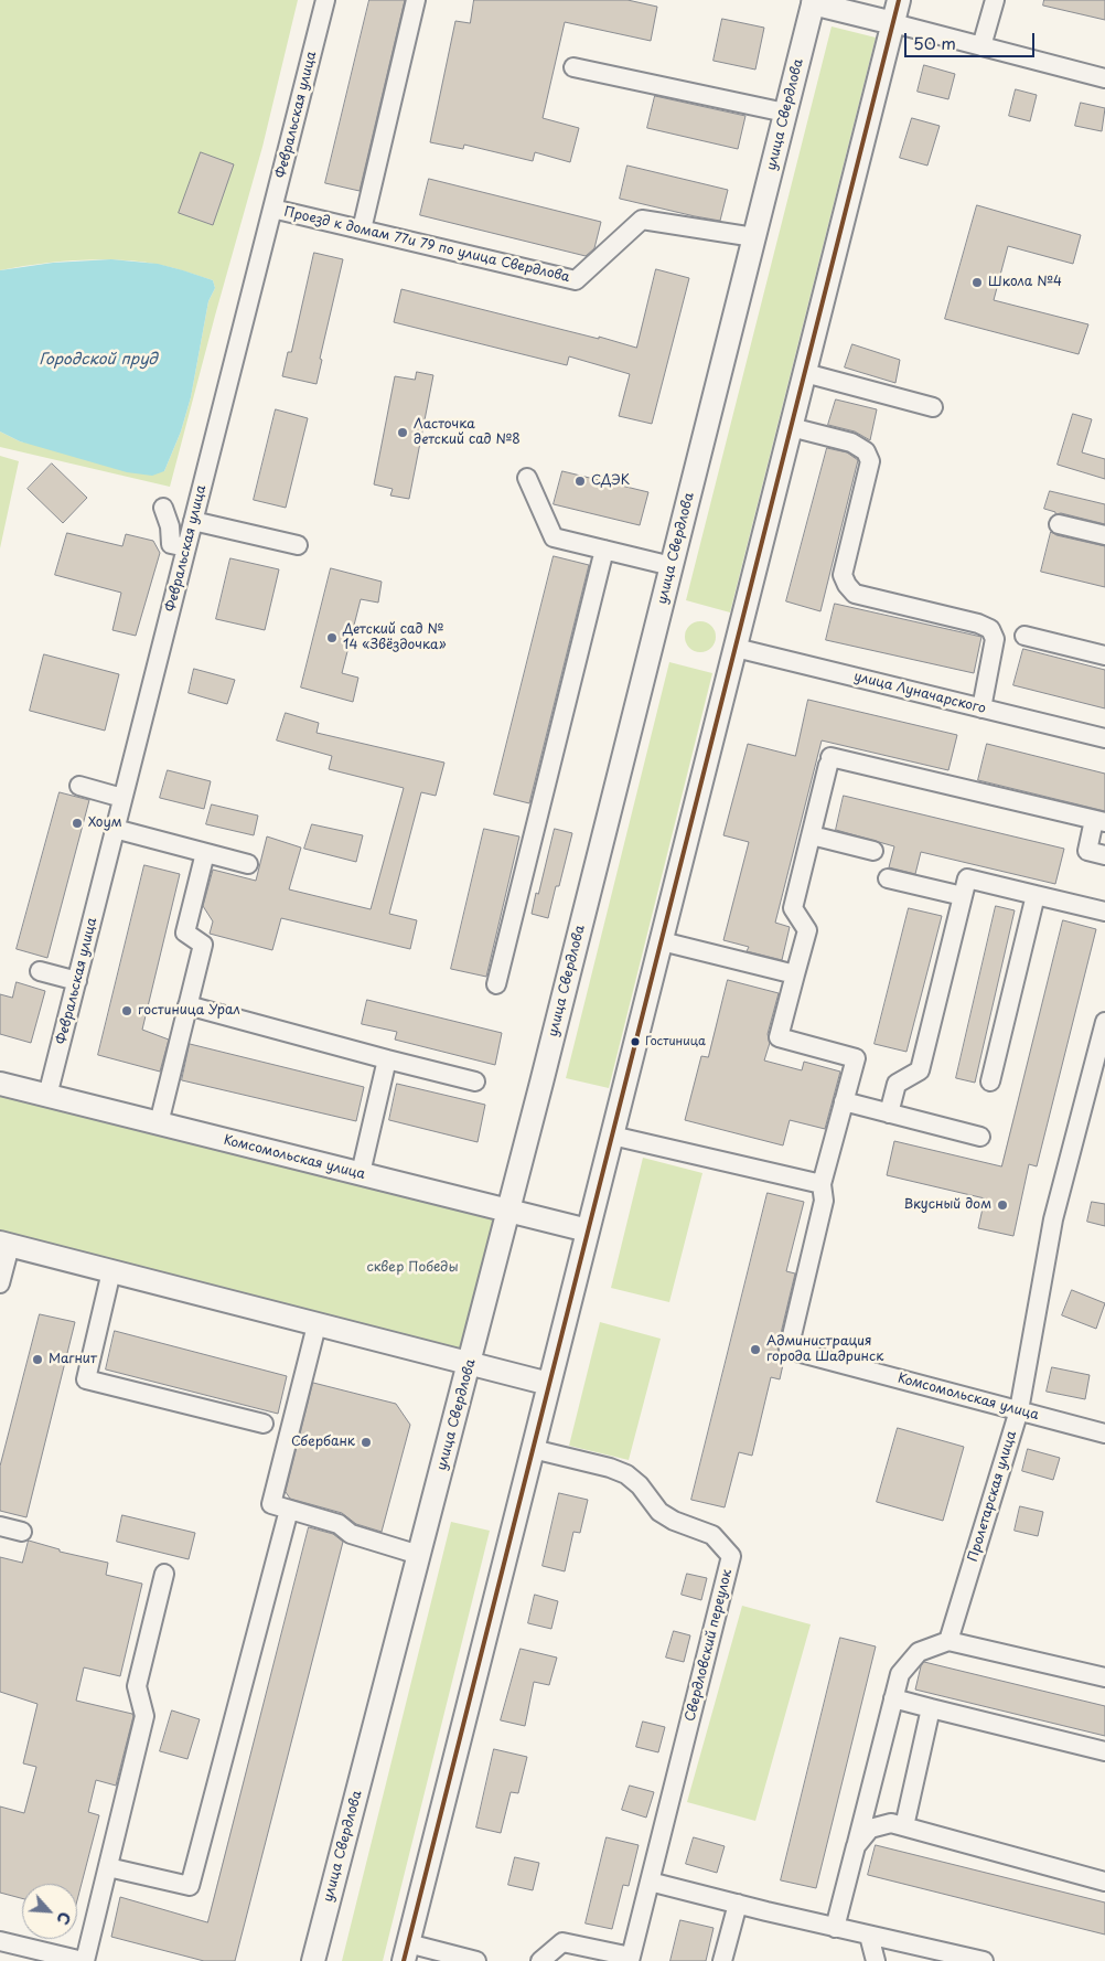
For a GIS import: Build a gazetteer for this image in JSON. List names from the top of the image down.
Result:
{
  "streets": {
    "main road": ["улица Свердлова", "Комсомольская улица"],
    "street": [
      "Февральская улица",
      "Проезд к домам 77и 79 по улица Свердлова",
      "улица Луначарского",
      "Пролетарская улица",
      "Свердловский переулок"
    ]
  },
  "crossings": [
    ["Февральская улица", "Проезд к домам 77и 79 по улица Свердлова"],
    ["Февральская улица", "Комсомольская улица"],
    ["улица Свердлова", "Проезд к домам 77и 79 по улица Свердлова"],
    ["улица Свердлова", "Комсомольская улица"],
    ["Комсомольская улица", "Пролетарская улица"]
  ],
  "water": ["Городской пруд"],
  "parks": ["сквер Победы"],
  "places": [
    "Школа №4",
    "Ласточка детский сад №8",
    "СДЭК",
    "Детский сад № 14 «Звёздочка»",
    "Хоум",
    "гостиница Урал",
    "Гостиница",
    "Вкусный дом",
    "Администрация города Шадринск",
    "Магнит",
    "Сбербанк"
  ],
  "scale_bar": "50 m",
  "north": "bottom right"
}
